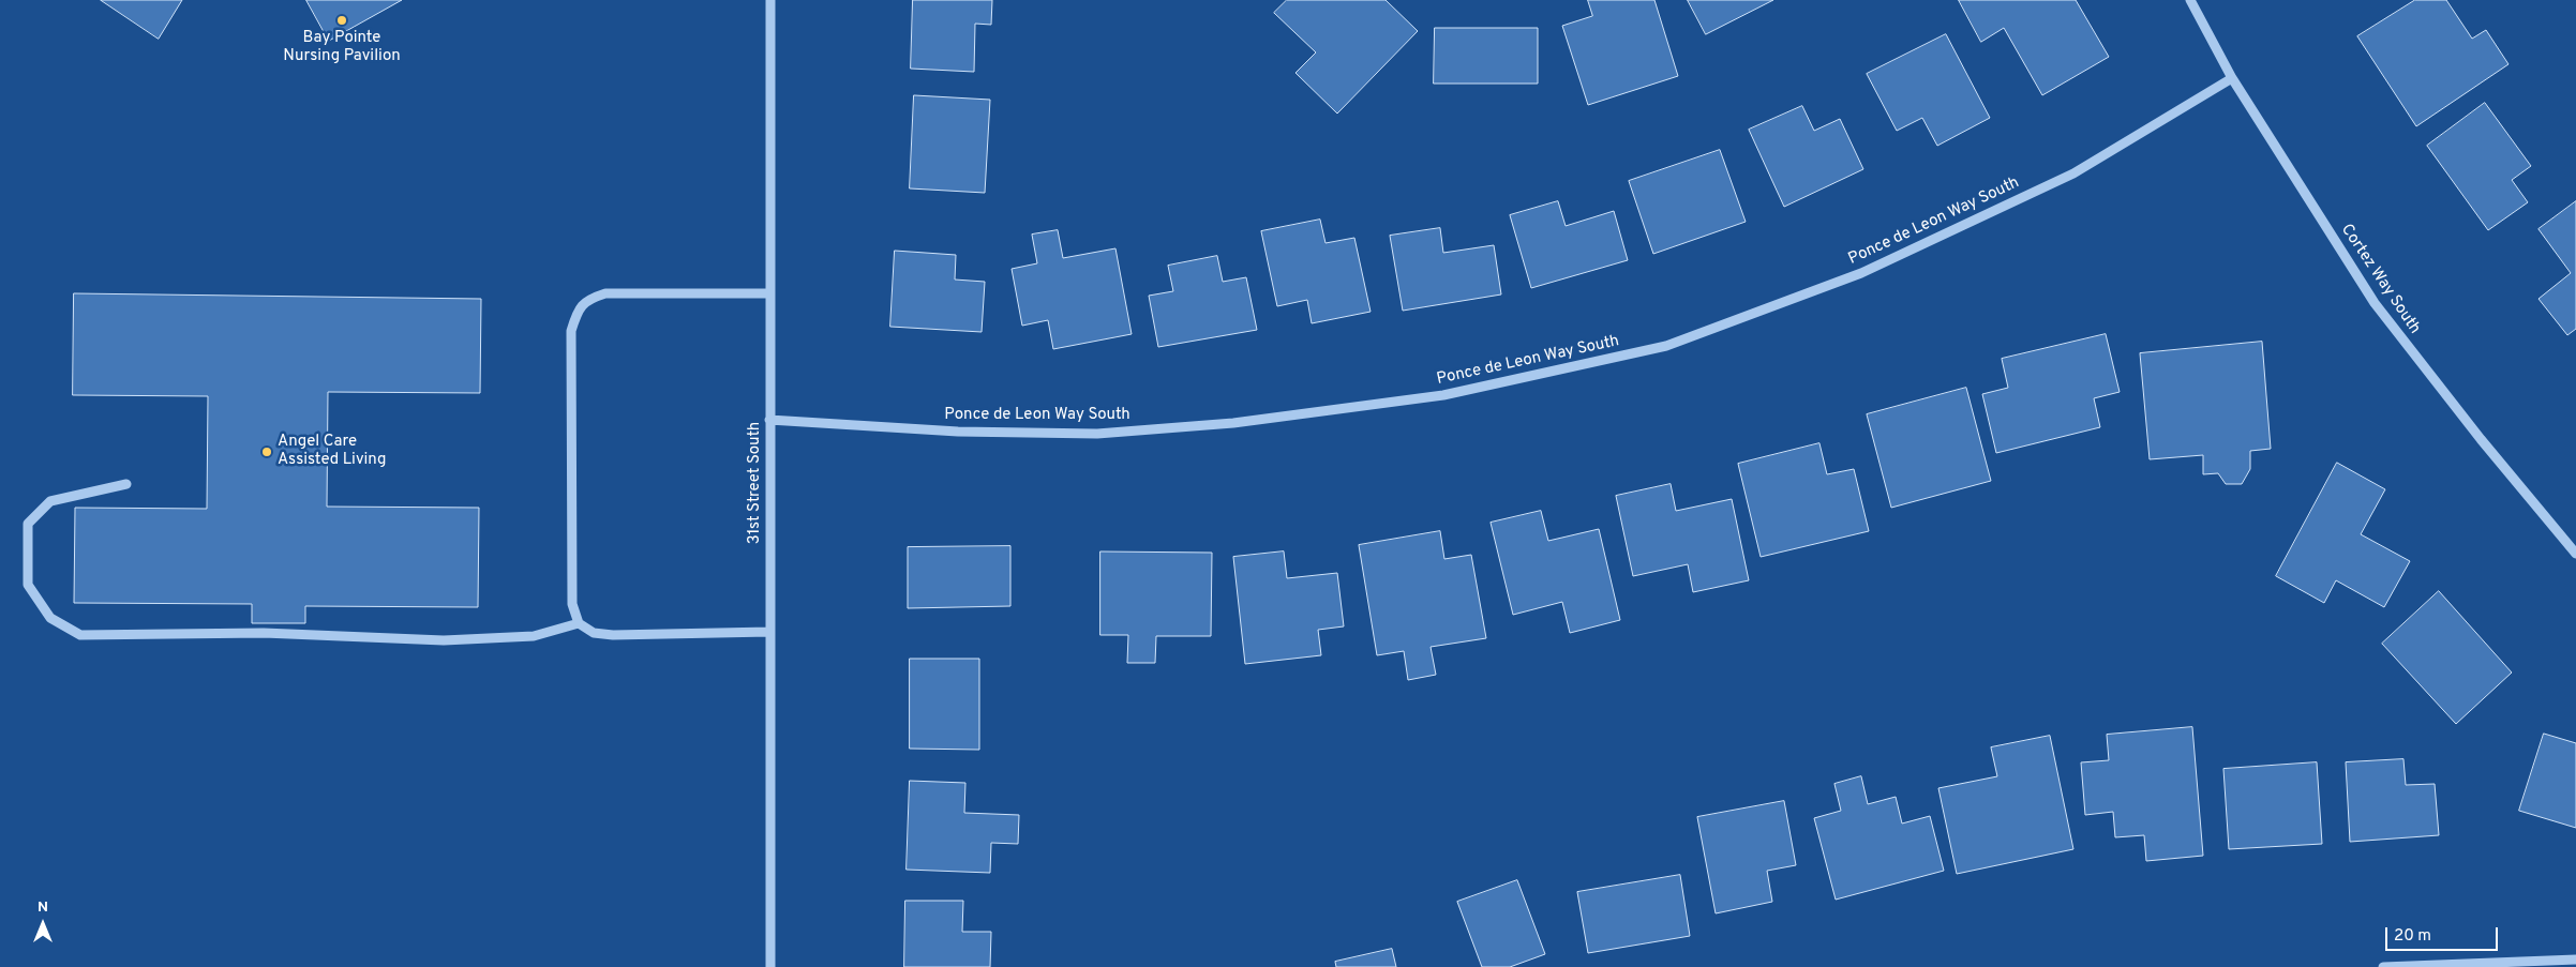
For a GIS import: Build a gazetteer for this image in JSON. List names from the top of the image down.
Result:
{
  "streets": {
    "street": ["Ponce de Leon Way South", "Cortez Way South", "31st Street South"]
  },
  "crossings": [
    ["Ponce de Leon Way South", "Cortez Way South"],
    ["Ponce de Leon Way South", "31st Street South"]
  ],
  "places": ["Bay Pointe Nursing Pavilion", "Angel Care Assisted Living"],
  "scale_bar": "20 m",
  "north": "top"
}
